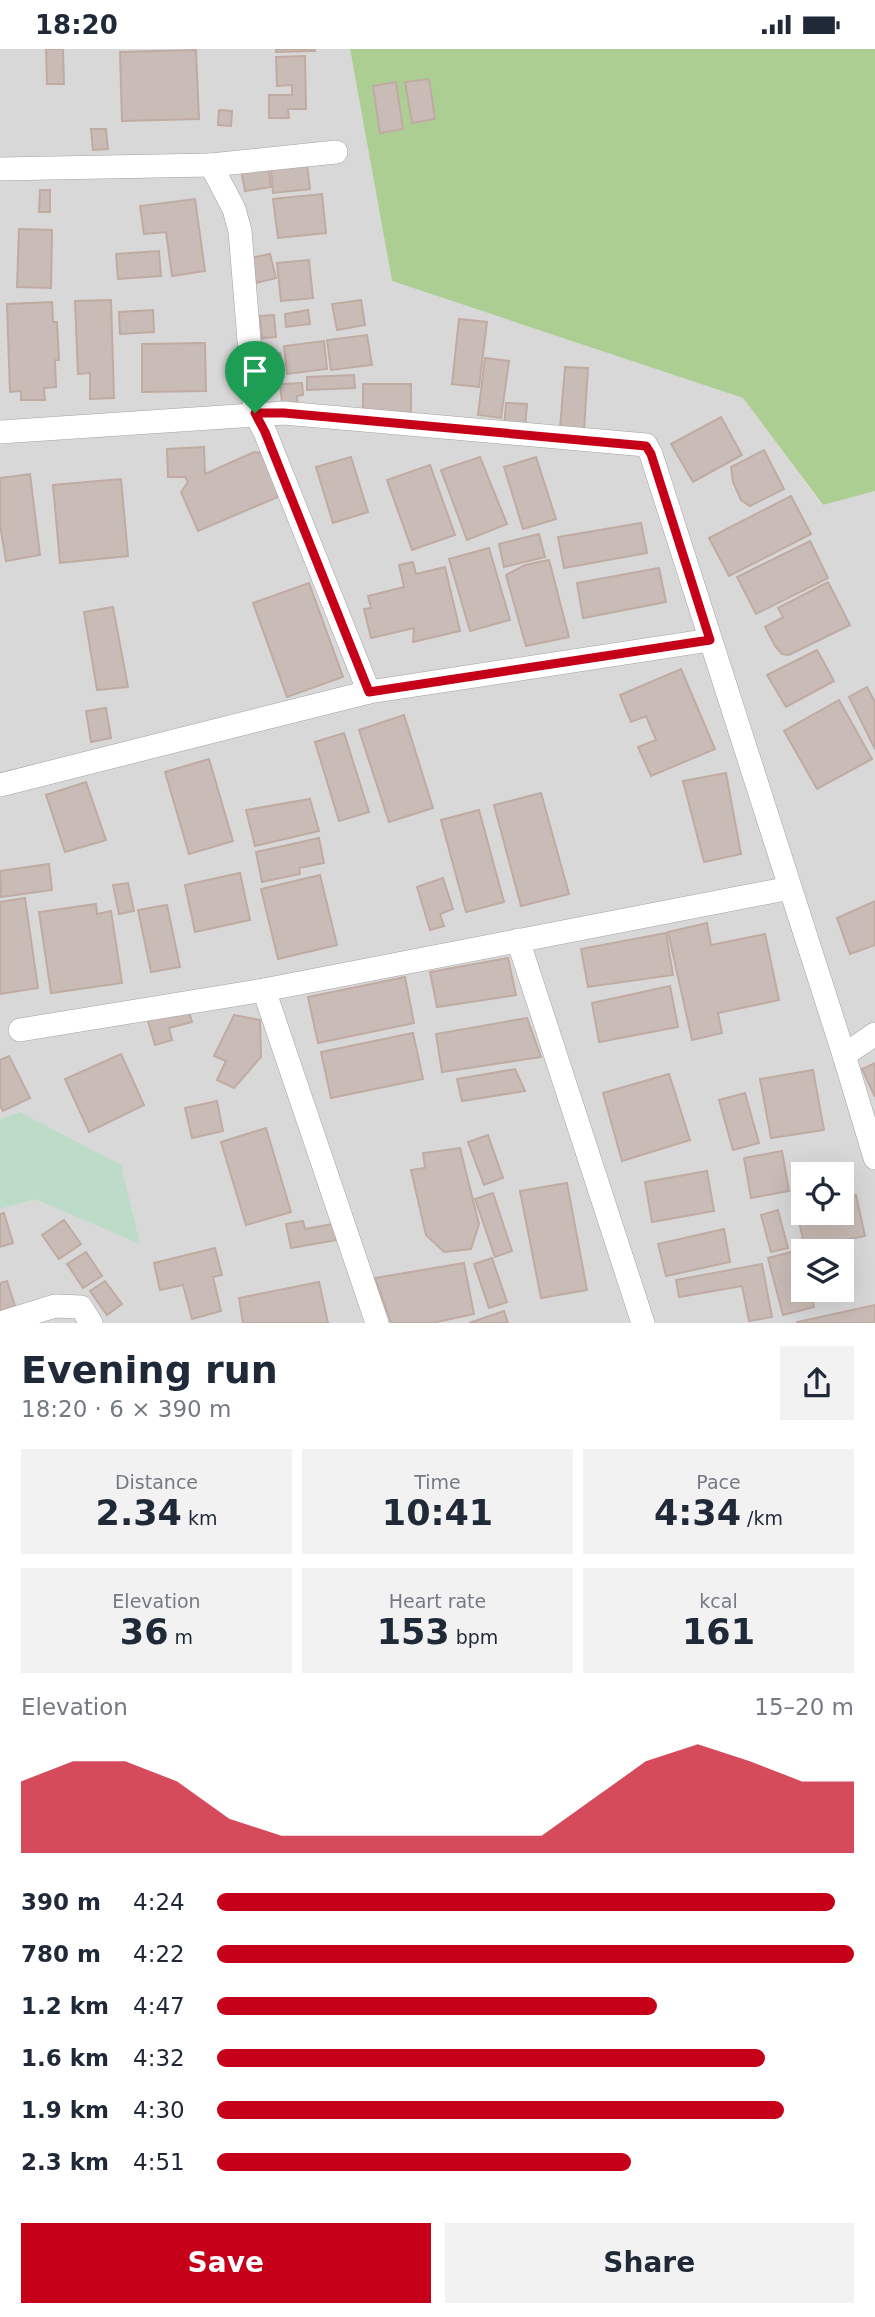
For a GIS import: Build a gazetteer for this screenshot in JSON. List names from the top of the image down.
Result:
{
  "page": {
    "status": "18:20",
    "heading": ["Evening run", "18:20 · 6 × 390 m"],
    "stats": [
      ["Distance", "2.34 km"],
      ["Time", "10:41"],
      ["Pace", "4:34 /km"],
      ["Elevation", "36 m"],
      ["Heart rate", "153 bpm"],
      ["kcal", "161"]
    ],
    "chart": ["Elevation", "15–20 m"],
    "list": [
      {
        "name": "390 m",
        "note": "4:24"
      },
      {
        "name": "780 m",
        "note": "4:22"
      },
      {
        "name": "1.2 km",
        "note": "4:47"
      },
      {
        "name": "1.6 km",
        "note": "4:32"
      },
      {
        "name": "1.9 km",
        "note": "4:30"
      },
      {
        "name": "2.3 km",
        "note": "4:51"
      }
    ],
    "buttons": ["Save", "Share"]
  }
}
